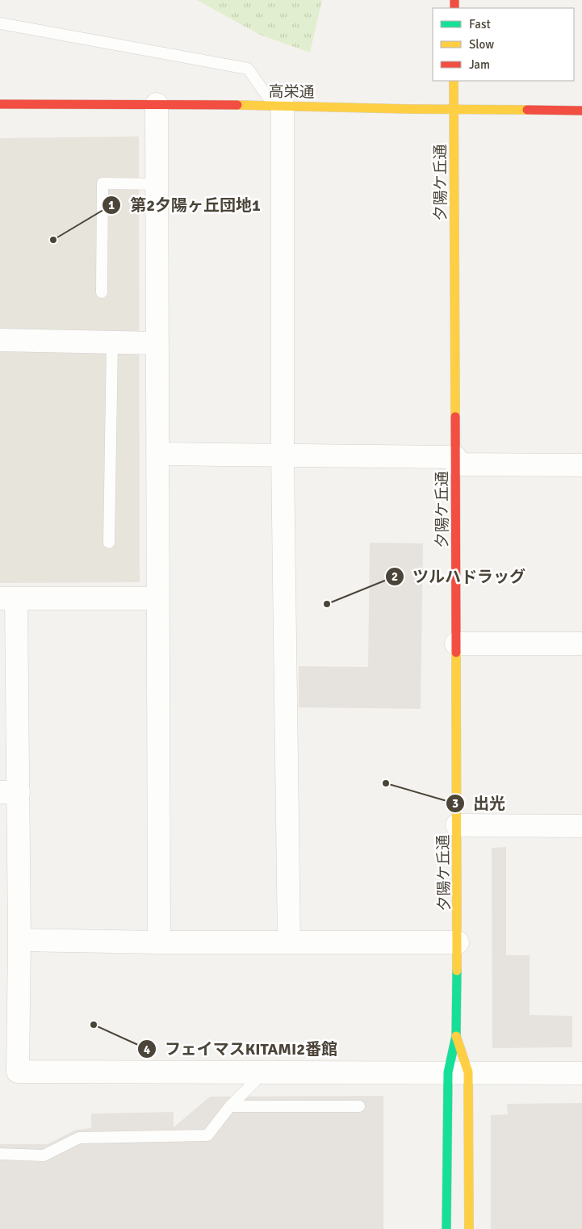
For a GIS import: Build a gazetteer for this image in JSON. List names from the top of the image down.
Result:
{
  "streets": {
    "street": ["高栄通", "夕陽ケ丘通"]
  },
  "crossings": [
    ["高栄通", "夕陽ケ丘通"]
  ],
  "places": [
    "第2夕陽ヶ丘団地1",
    "ツルハドラッグ",
    "出光",
    "フェイマスKITAMI2番館"
  ],
  "legend": ["Fast", "Slow", "Jam"]
}
